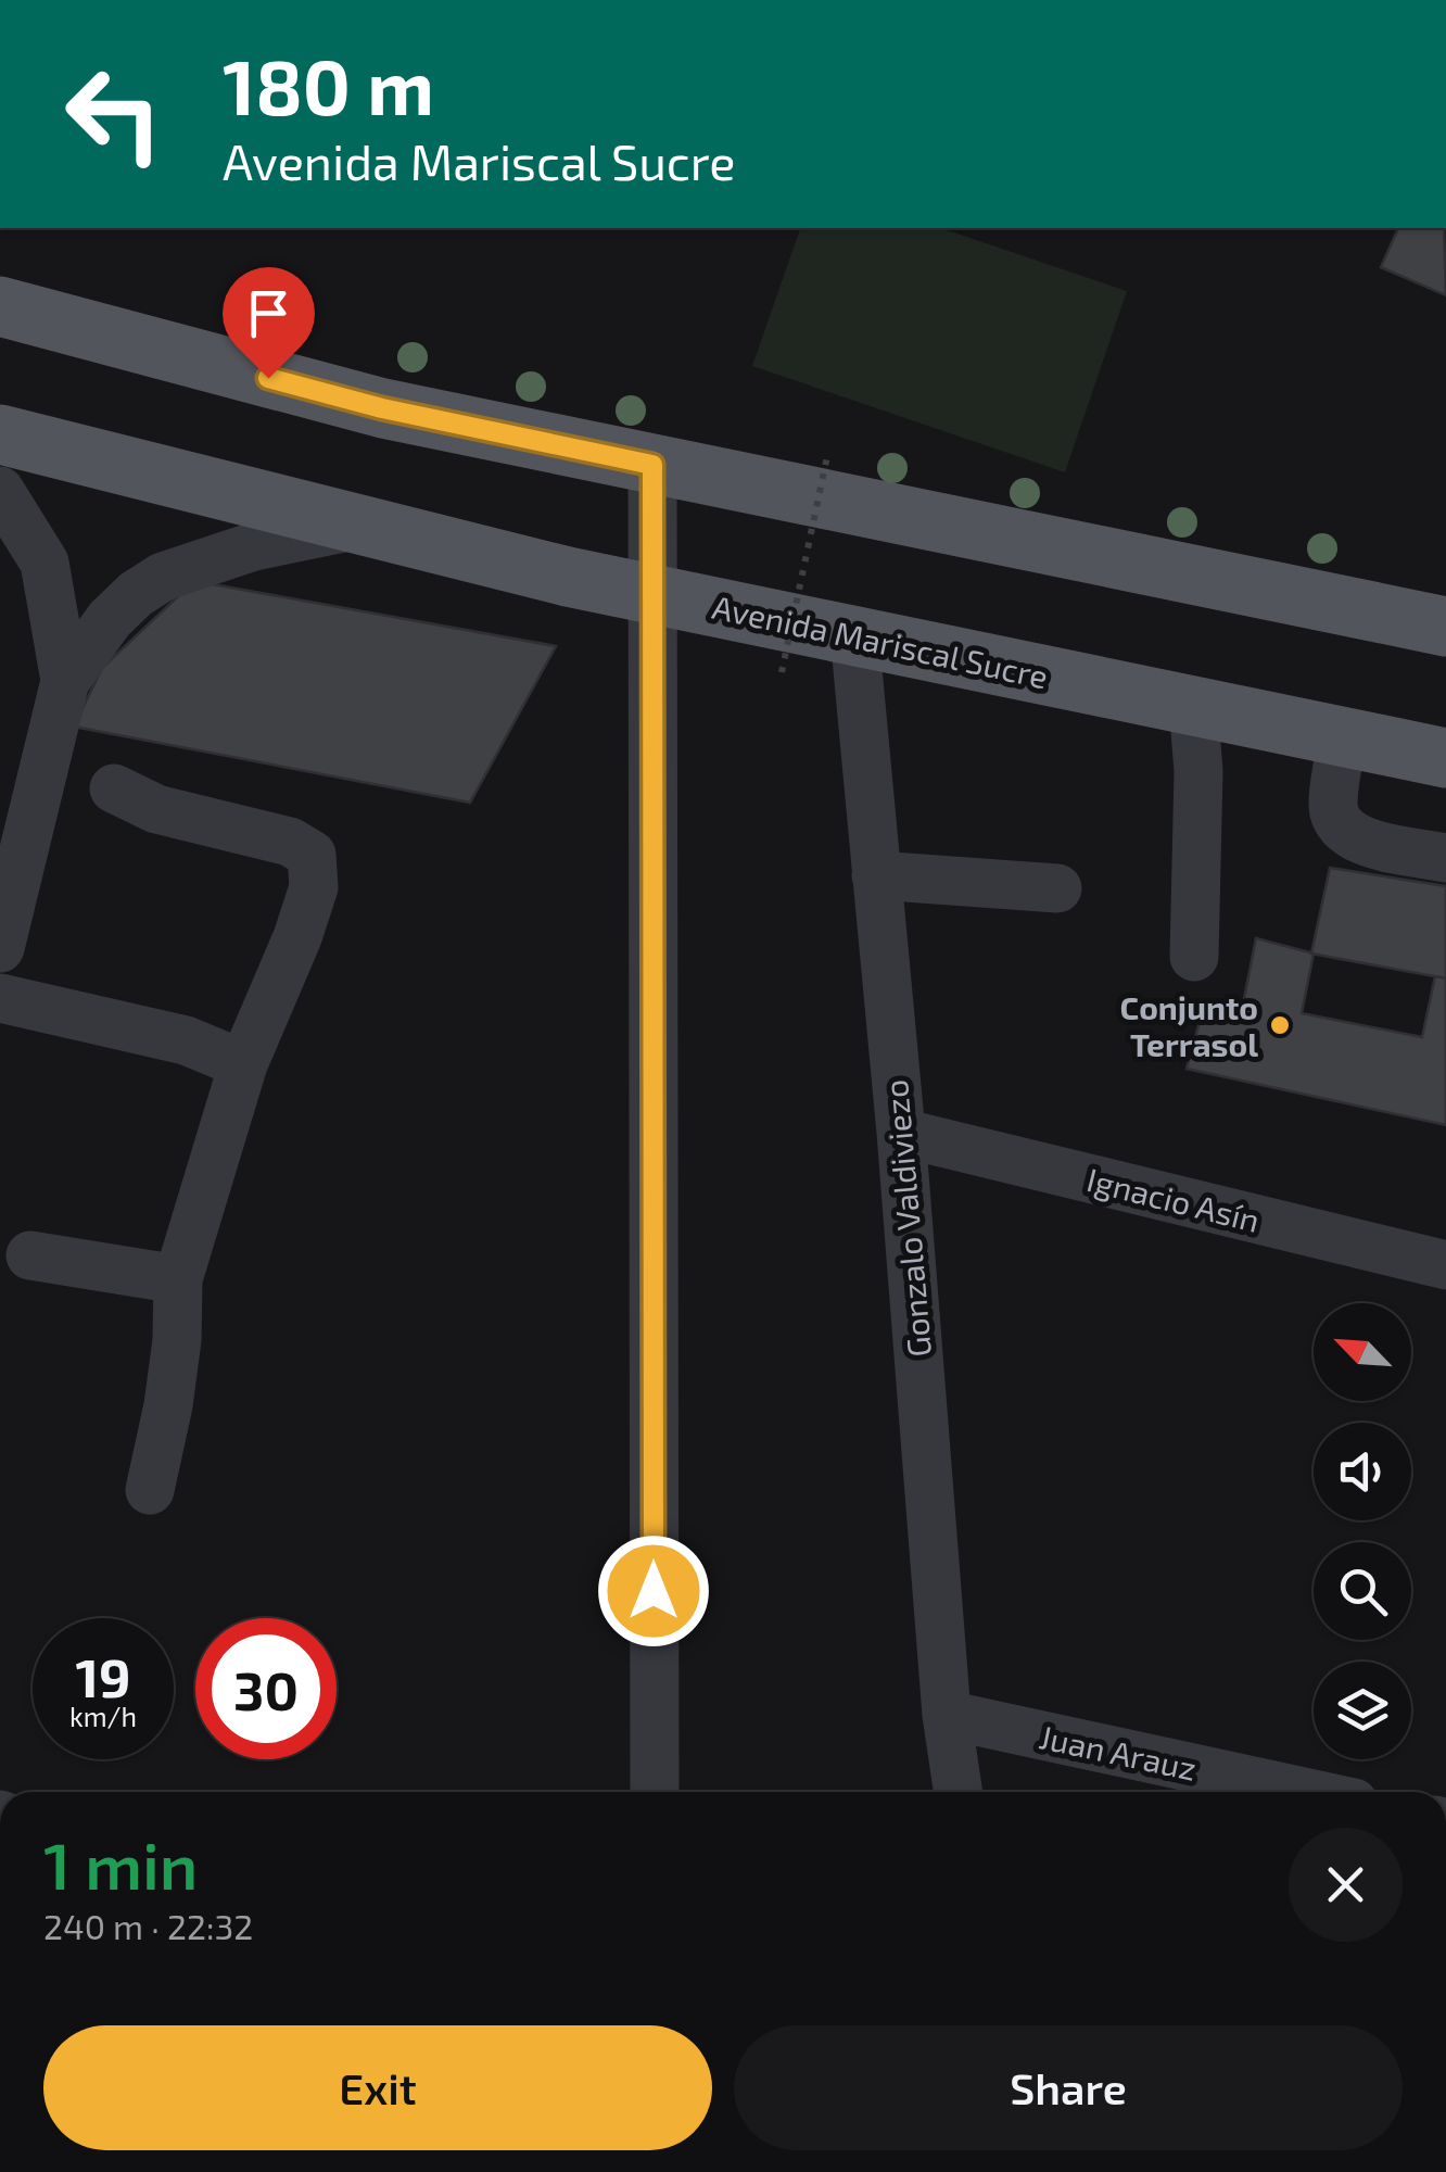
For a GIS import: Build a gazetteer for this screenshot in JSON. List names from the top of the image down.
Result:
{
  "streets": {
    "main road": ["Avenida Mariscal Sucre"],
    "street": ["Ignacio Asín", "Gonzalo Valdiviezo", "Juan Arauz"]
  },
  "crossings": [
    ["Avenida Mariscal Sucre", "Gonzalo Valdiviezo"],
    ["Ignacio Asín", "Gonzalo Valdiviezo"],
    ["Gonzalo Valdiviezo", "Juan Arauz"]
  ],
  "places": ["Conjunto Terrasol"],
  "north": "top left",
  "page": {
    "turn": ["180 m", "Avenida Mariscal Sucre"],
    "speed": "19 km/h",
    "limit": "30",
    "heading": ["1 min", "240 m · 22:32"],
    "buttons": ["Exit", "Share"]
  }
}
